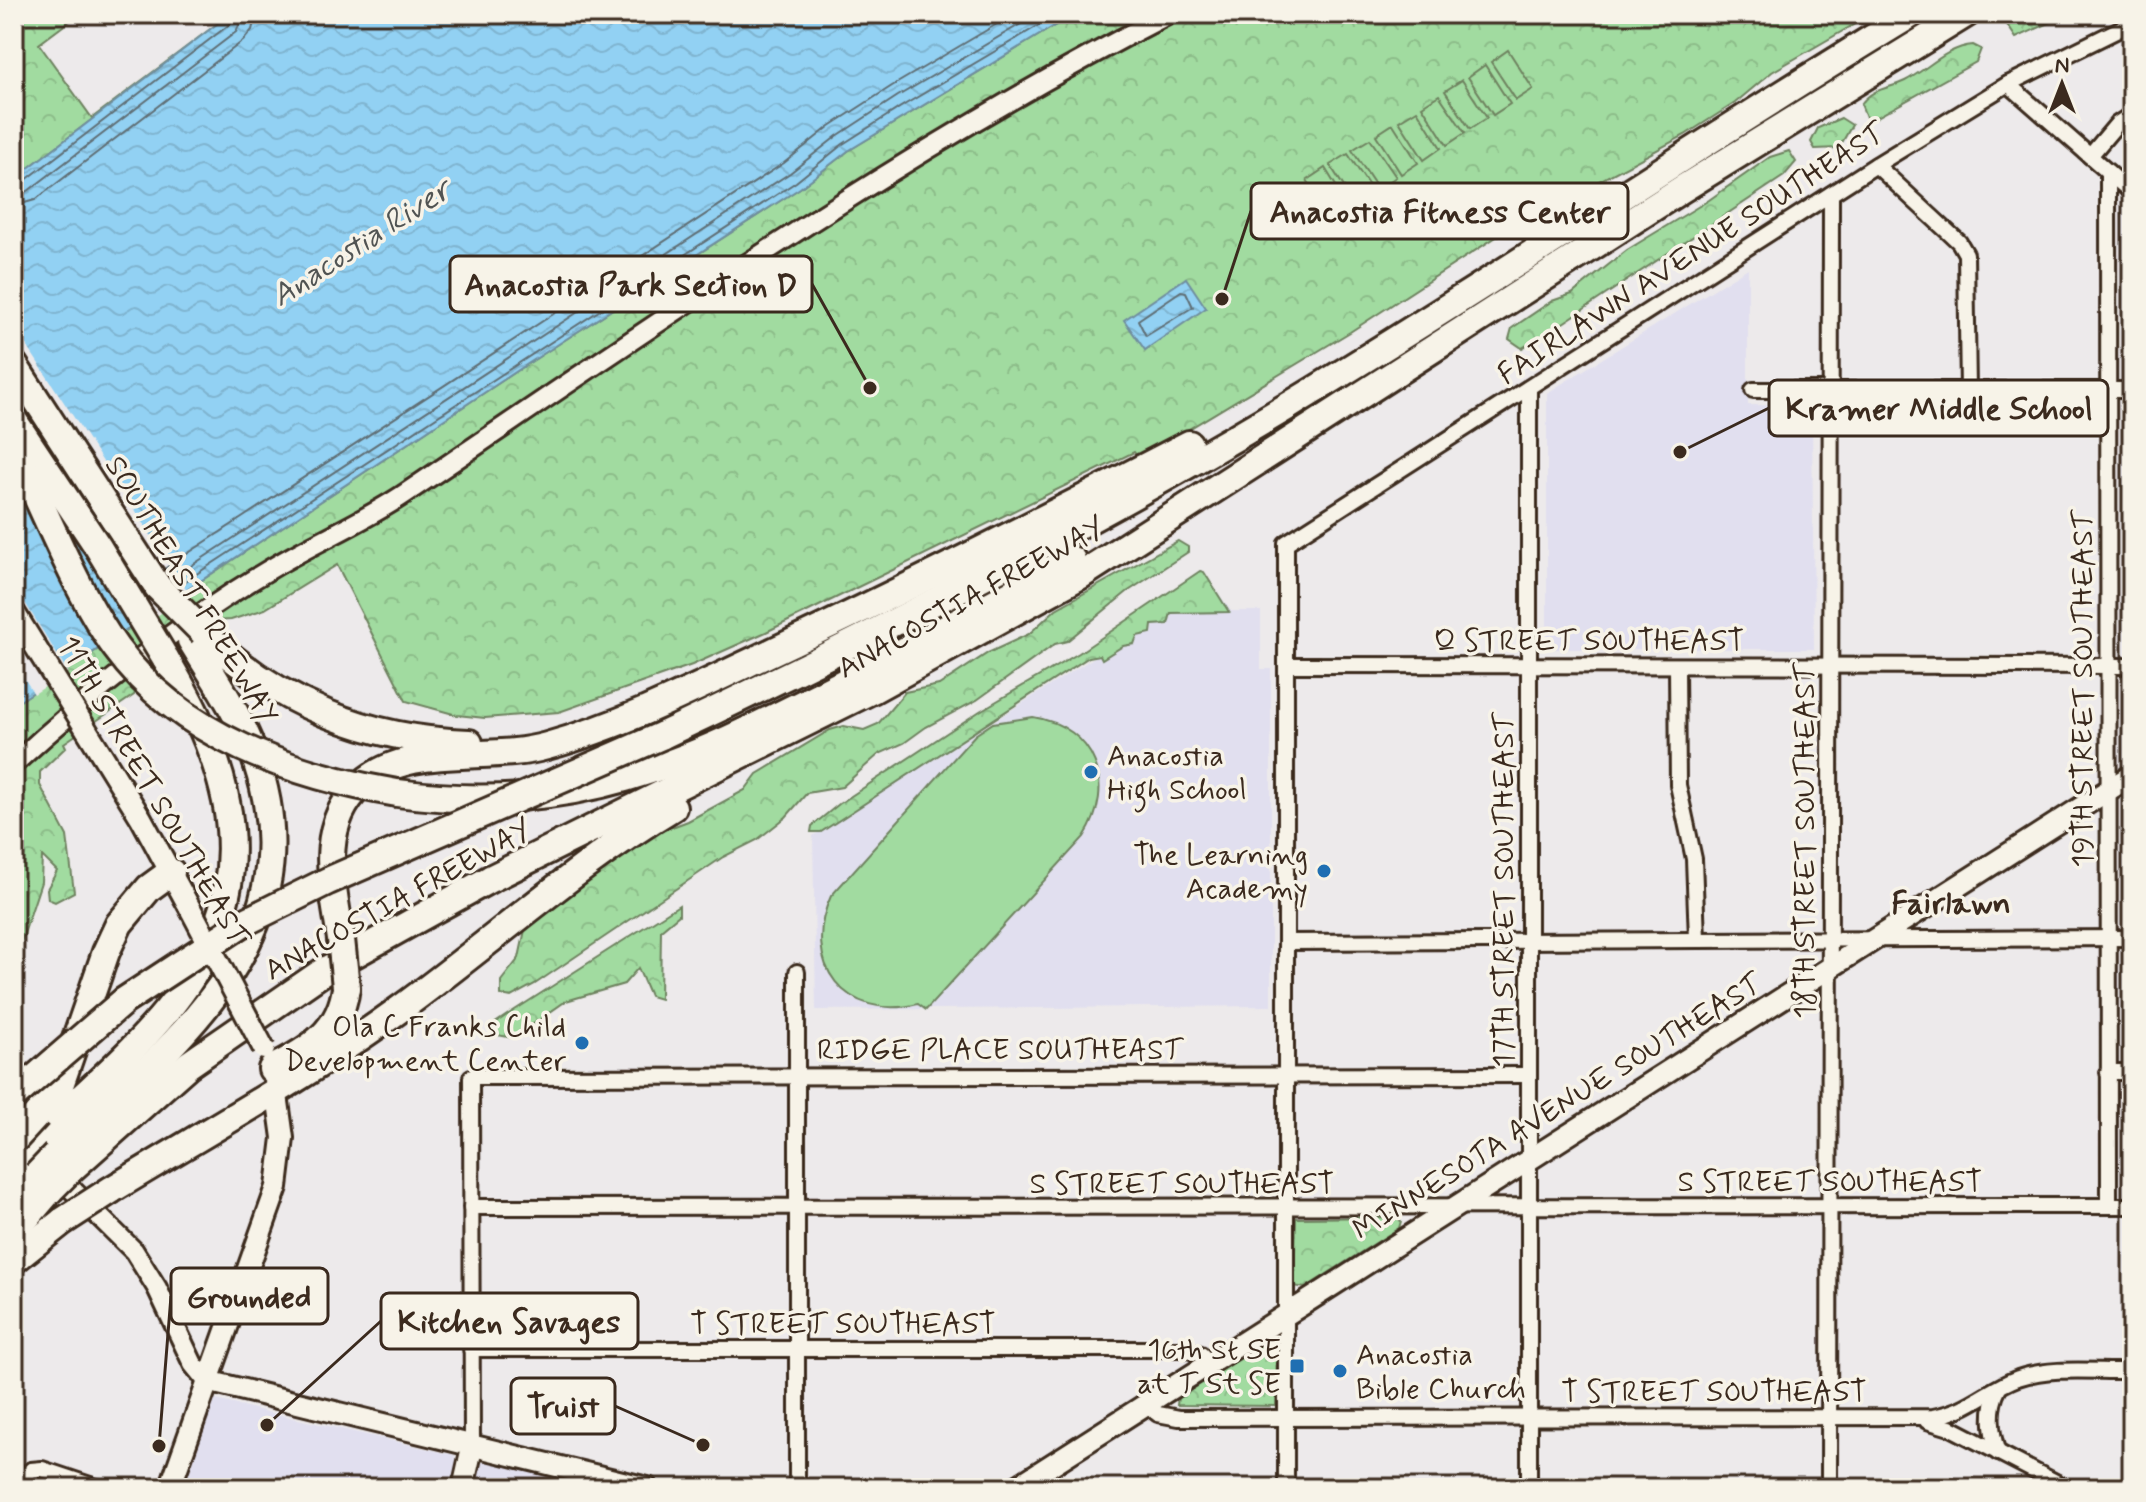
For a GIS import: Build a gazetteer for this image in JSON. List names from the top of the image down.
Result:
{
  "streets": {
    "highway": ["SOUTHEAST FREEWAY", "ANACOSTIA FREEWAY"],
    "main road": ["11TH STREET SOUTHEAST", "MINNESOTA AVENUE SOUTHEAST"],
    "street": [
      "FAIRLAWN AVENUE SOUTHEAST",
      "Q STREET SOUTHEAST",
      "19TH STREET SOUTHEAST",
      "18TH STREET SOUTHEAST",
      "17TH STREET SOUTHEAST",
      "RIDGE PLACE SOUTHEAST",
      "S STREET SOUTHEAST",
      "T STREET SOUTHEAST"
    ]
  },
  "crossings": [
    ["FAIRLAWN AVENUE SOUTHEAST", "Q STREET SOUTHEAST"],
    ["FAIRLAWN AVENUE SOUTHEAST", "18TH STREET SOUTHEAST"],
    ["FAIRLAWN AVENUE SOUTHEAST", "17TH STREET SOUTHEAST"],
    ["SOUTHEAST FREEWAY", "ANACOSTIA FREEWAY"],
    ["Q STREET SOUTHEAST", "19TH STREET SOUTHEAST"],
    ["Q STREET SOUTHEAST", "18TH STREET SOUTHEAST"],
    ["Q STREET SOUTHEAST", "17TH STREET SOUTHEAST"],
    ["19TH STREET SOUTHEAST", "MINNESOTA AVENUE SOUTHEAST"],
    ["19TH STREET SOUTHEAST", "S STREET SOUTHEAST"],
    ["18TH STREET SOUTHEAST", "MINNESOTA AVENUE SOUTHEAST"],
    ["18TH STREET SOUTHEAST", "S STREET SOUTHEAST"],
    ["18TH STREET SOUTHEAST", "T STREET SOUTHEAST"],
    ["17TH STREET SOUTHEAST", "RIDGE PLACE SOUTHEAST"],
    ["17TH STREET SOUTHEAST", "MINNESOTA AVENUE SOUTHEAST"],
    ["17TH STREET SOUTHEAST", "S STREET SOUTHEAST"],
    ["17TH STREET SOUTHEAST", "T STREET SOUTHEAST"],
    ["RIDGE PLACE SOUTHEAST", "S STREET SOUTHEAST"],
    ["MINNESOTA AVENUE SOUTHEAST", "S STREET SOUTHEAST"],
    ["MINNESOTA AVENUE SOUTHEAST", "T STREET SOUTHEAST"]
  ],
  "districts": ["Fairlawn"],
  "water": ["Anacostia River"],
  "places": {
    "other": [
      "Anacostia Fitness Center",
      "Anacostia Park Section D",
      "Kramer Middle School",
      "Anacostia High School",
      "The Learning Academy",
      "Ola C Franks Child Development Center",
      "Anacostia Bible Church",
      "Kitchen Savages",
      "Truist",
      "Grounded"
    ],
    "transit": ["16th St SE at T St SE"]
  },
  "north": "top"
}
